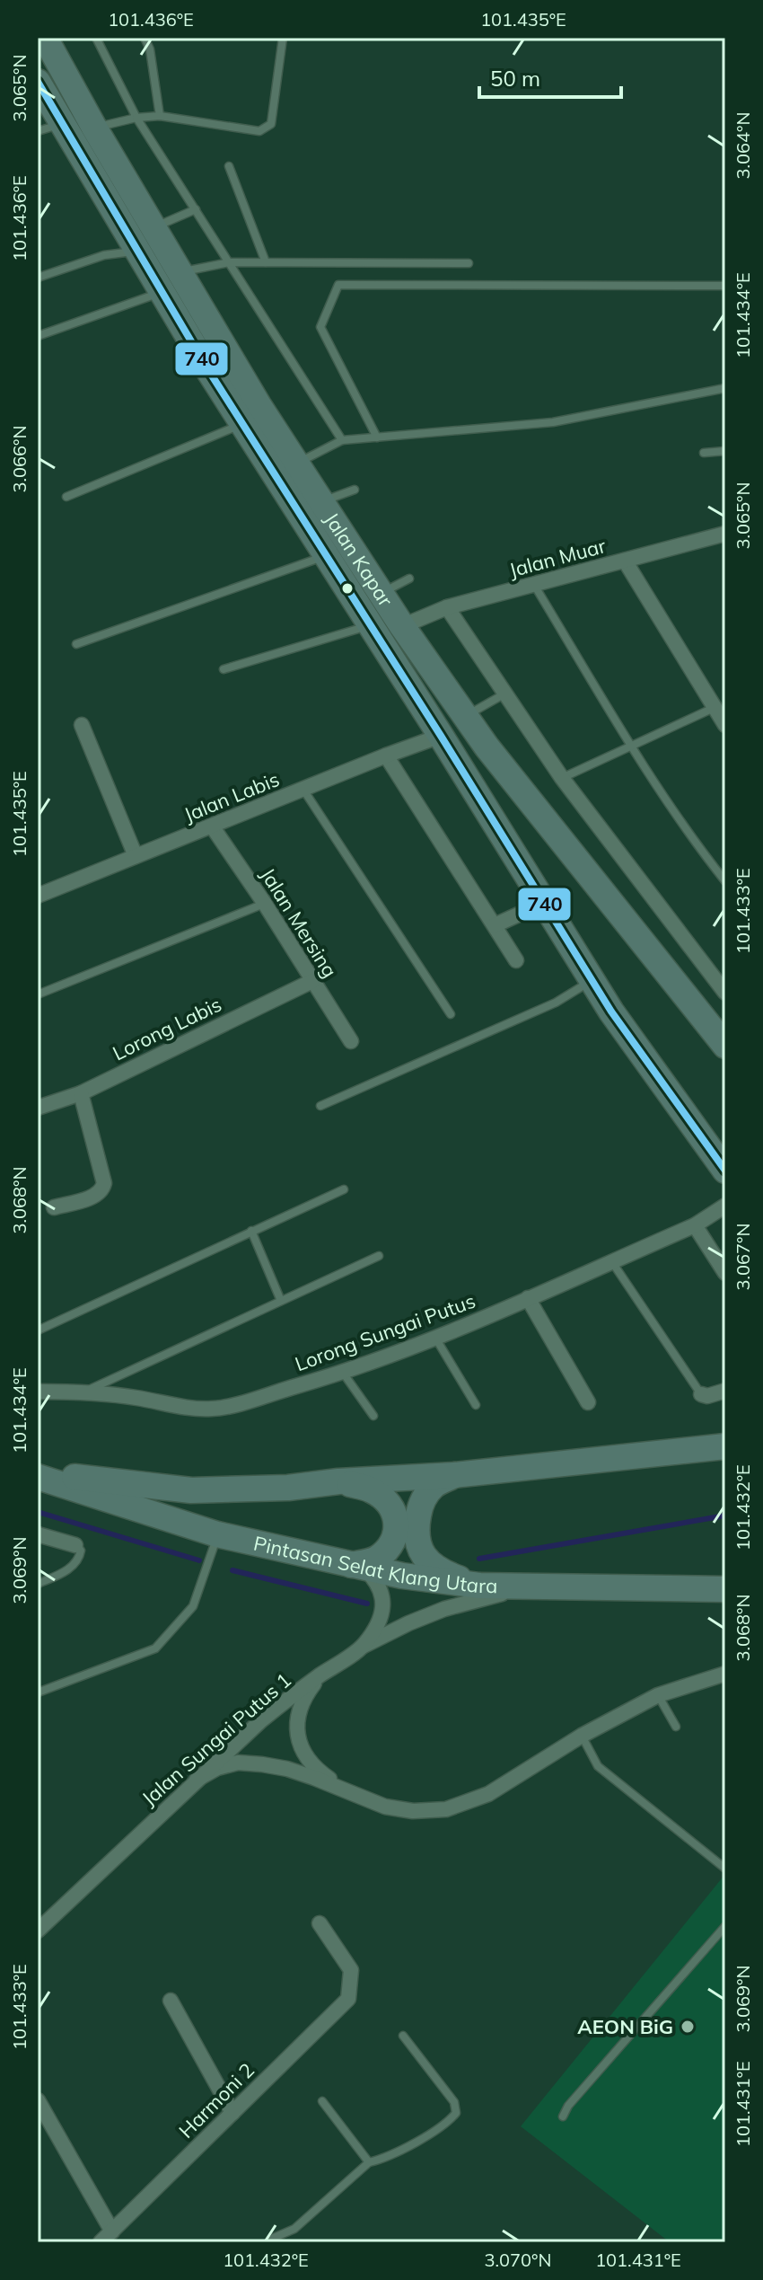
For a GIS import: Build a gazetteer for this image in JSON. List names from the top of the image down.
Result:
{
  "streets": {
    "highway": ["Jalan Kapar", "Pintasan Selat Klang Utara"],
    "street": [
      "Jalan Muar",
      "Jalan Labis",
      "Jalan Mersing",
      "Lorong Labis",
      "Lorong Sungai Putus",
      "Jalan Sungai Putus 1",
      "Harmoni 2"
    ]
  },
  "crossings": [
    ["Jalan Muar", "Jalan Kapar"],
    ["Jalan Kapar", "Jalan Labis"],
    ["Jalan Labis", "Jalan Mersing"],
    ["Jalan Mersing", "Lorong Labis"],
    ["Pintasan Selat Klang Utara", "Jalan Sungai Putus 1"]
  ],
  "places": ["AEON BiG"],
  "lines": ["transit line 740"],
  "scale_bar": "50 m",
  "coordinates": [
    "101.436°E",
    "101.435°E",
    "3.065°N",
    "3.064°N",
    "101.434°E",
    "3.066°N",
    "101.433°E",
    "3.068°N",
    "3.067°N",
    "101.432°E",
    "3.069°N",
    "101.431°E",
    "3.070°N"
  ]
}
